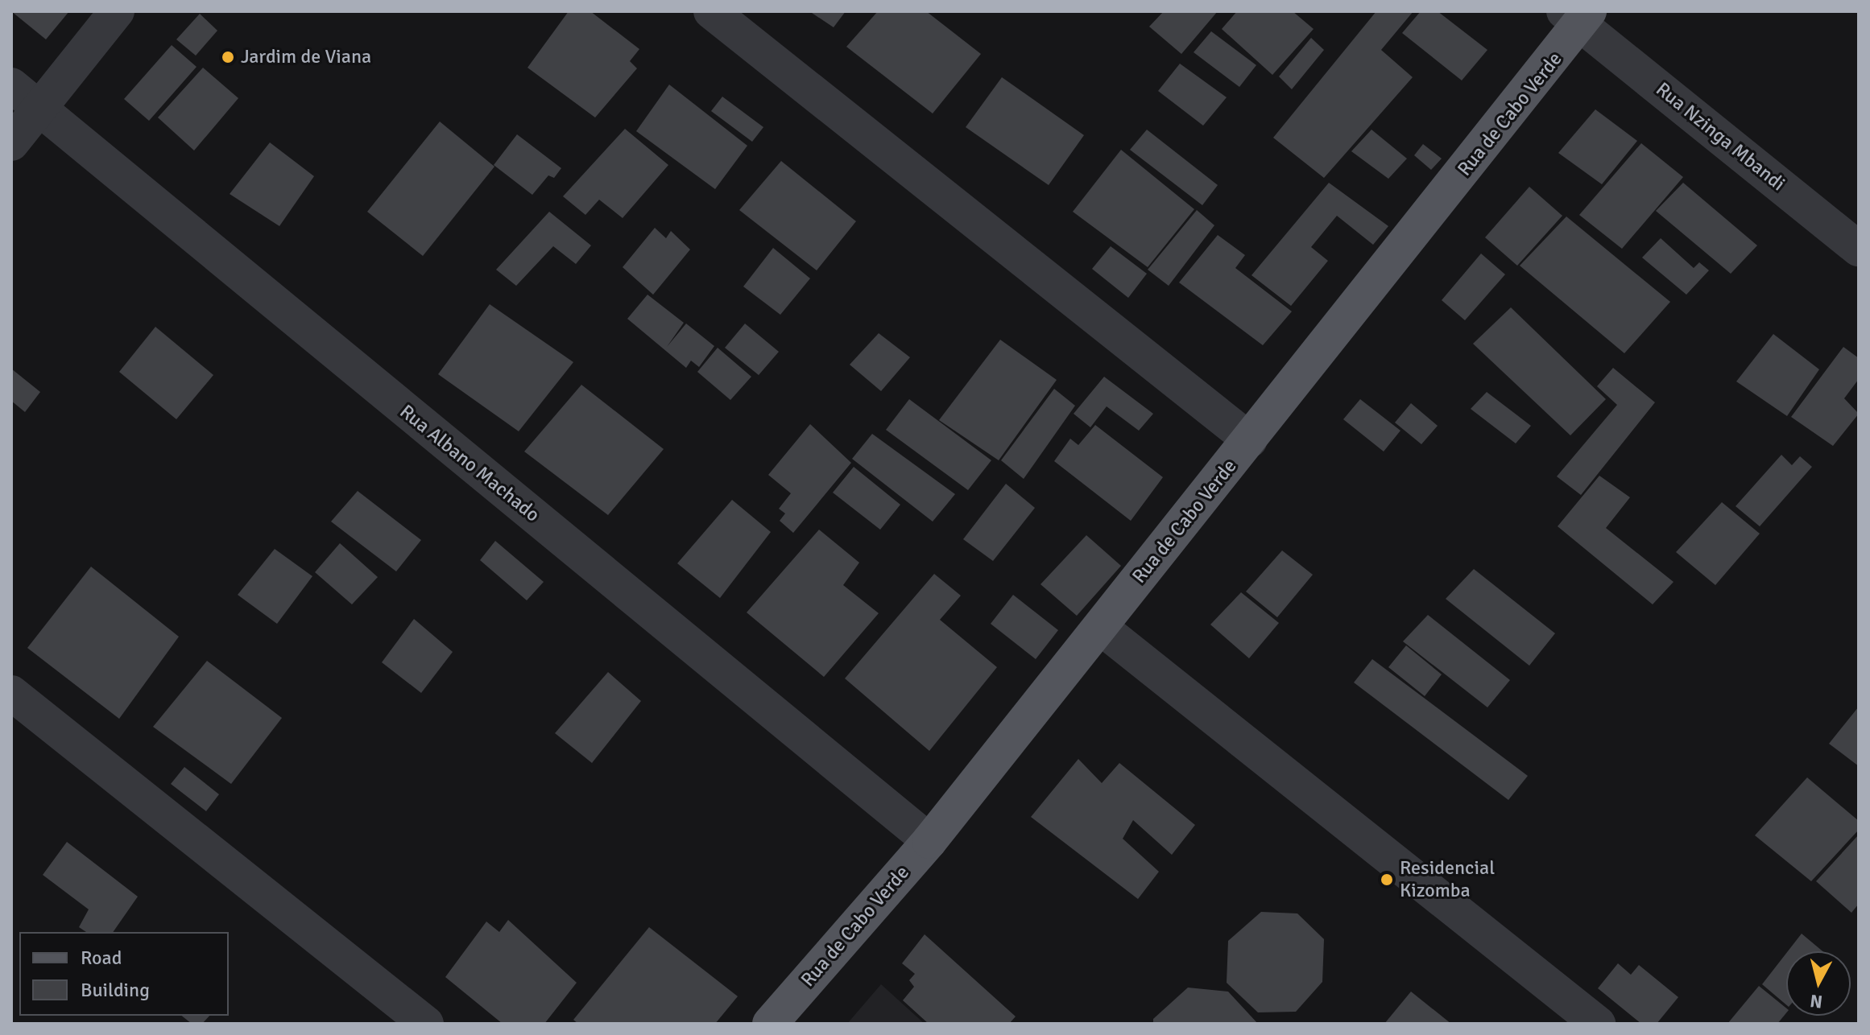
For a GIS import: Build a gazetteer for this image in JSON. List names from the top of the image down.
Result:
{
  "streets": {
    "main road": ["Rua de Cabo Verde"],
    "street": ["Rua Nzinga Mbandi", "Rua Albano Machado"]
  },
  "crossings": [
    ["Rua de Cabo Verde", "Rua Nzinga Mbandi"],
    ["Rua de Cabo Verde", "Rua Albano Machado"]
  ],
  "places": ["Jardim de Viana", "Residencial Kizomba"],
  "legend": ["Road", "Building"],
  "north": "bottom"
}
